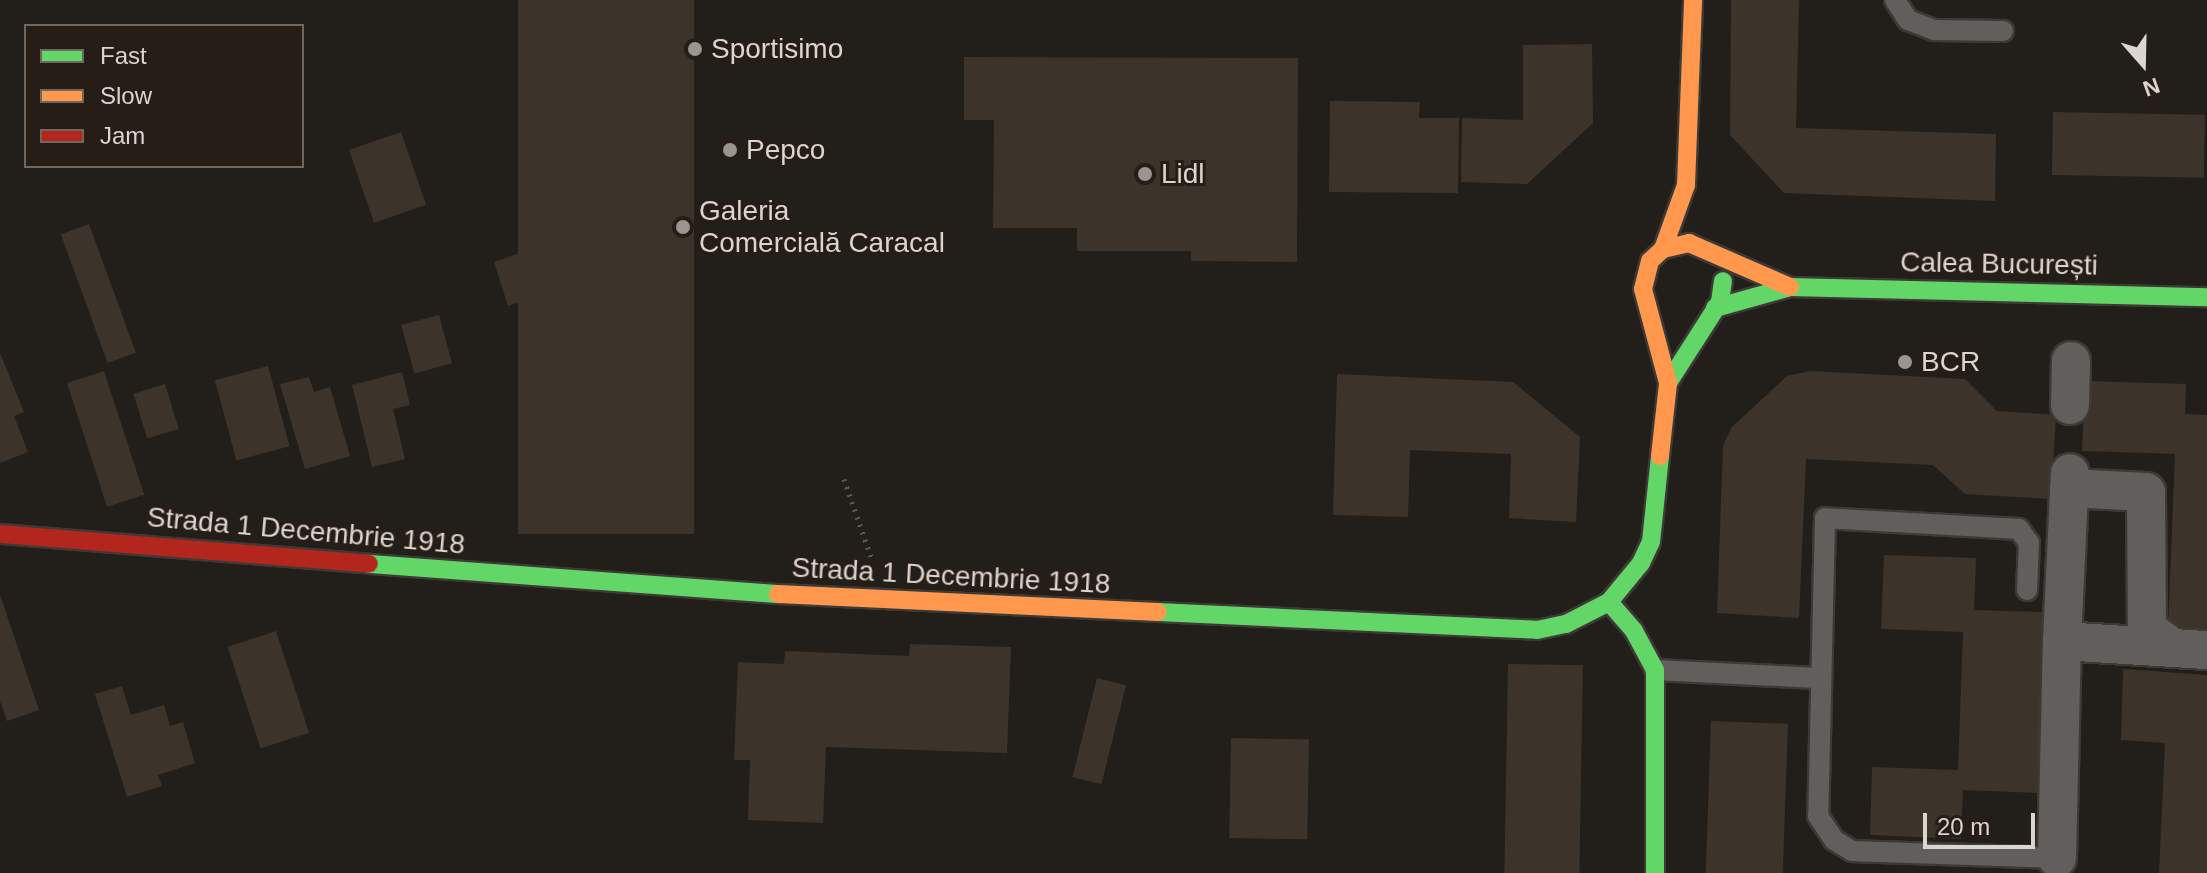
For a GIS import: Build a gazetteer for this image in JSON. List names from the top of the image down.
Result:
{
  "streets": {
    "main road": ["Calea București", "Strada 1 Decembrie 1918"]
  },
  "places": [
    "Sportisimo",
    "Pepco",
    "Lidl",
    "Galeria Comercială Caracal",
    "BCR"
  ],
  "legend": ["Fast", "Slow", "Jam"],
  "scale_bar": "20 m",
  "north": "bottom"
}
